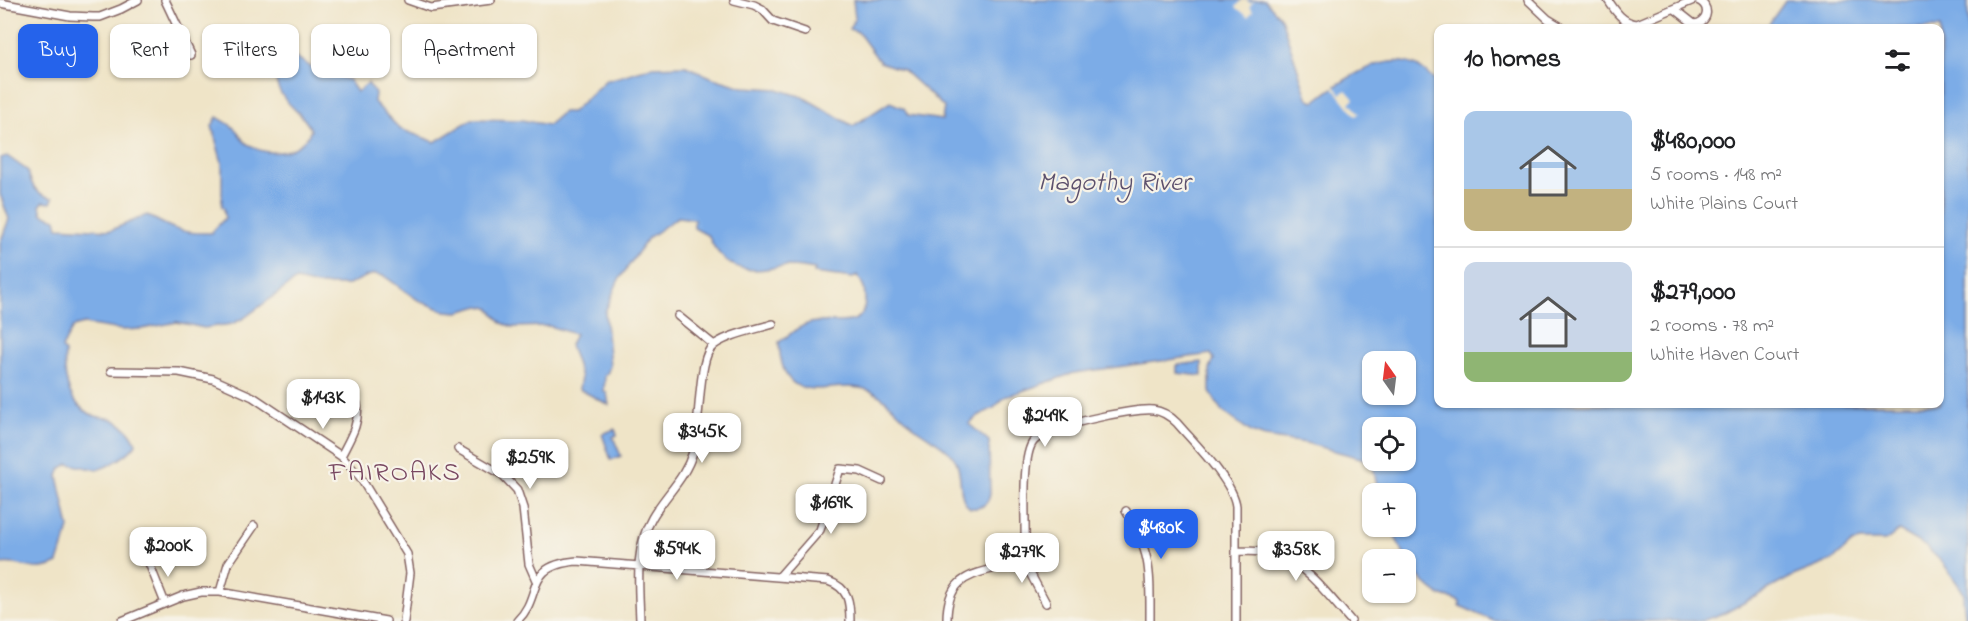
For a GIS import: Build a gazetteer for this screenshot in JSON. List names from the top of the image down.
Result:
{
  "districts": ["FAIROAKS"],
  "water": ["Magothy River"],
  "north": "top",
  "page": {
    "chip": [
      "Buy",
      "Rent",
      "Filters",
      "New",
      "Apartment"
    ],
    "heading": "10 homes",
    "list": [
      {
        "name": "$480,000",
        "note": "5 rooms · 148 m² · White Plains Court"
      },
      {
        "name": "$279,000",
        "note": "2 rooms · 78 m² · White Haven Court"
      }
    ],
    "map_buttons": ["+", "−"],
    "price": [
      "$143K",
      "$249K",
      "$345K",
      "$259K",
      "$169K",
      "$480K",
      "$200K",
      "$594K",
      "$358K",
      "$279K"
    ]
  }
}
